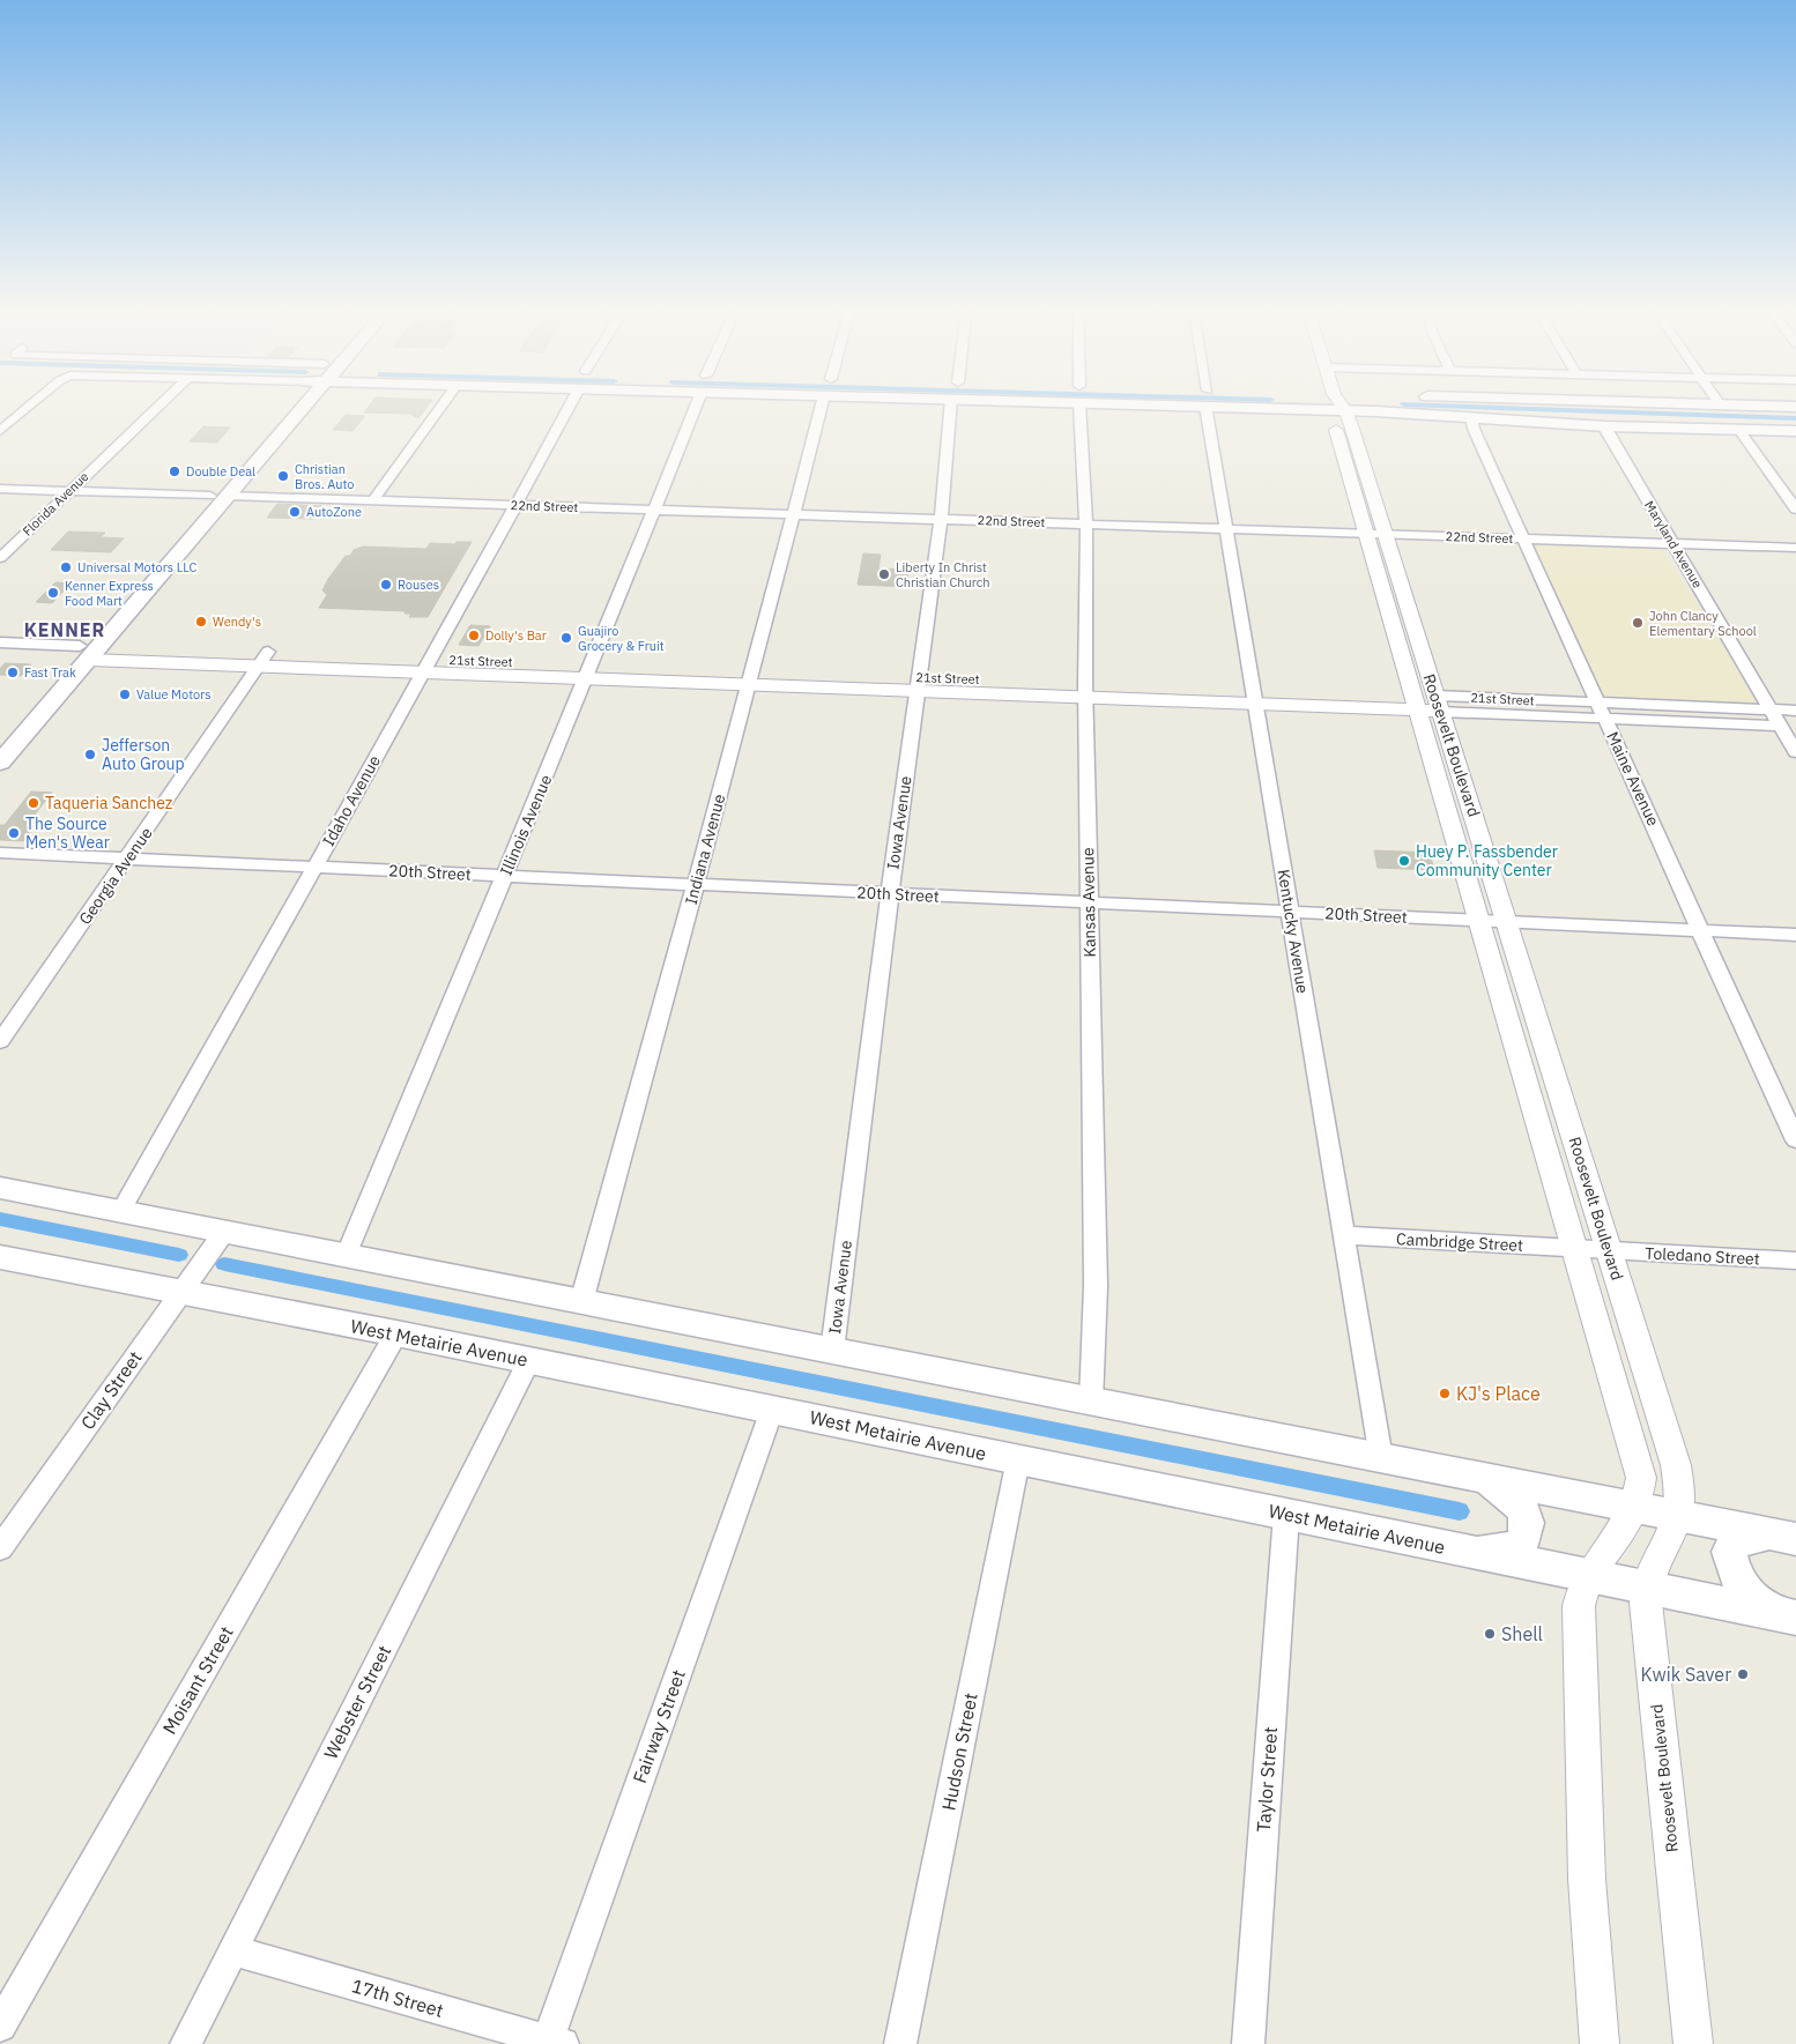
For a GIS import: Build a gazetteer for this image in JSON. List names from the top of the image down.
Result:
{
  "streets": {
    "main road": ["West Metairie Avenue"],
    "street": [
      "Florida Avenue",
      "22nd Street",
      "Maryland Avenue",
      "21st Street",
      "Roosevelt Boulevard",
      "Maine Avenue",
      "Idaho Avenue",
      "Iowa Avenue",
      "Illinois Avenue",
      "Indiana Avenue",
      "20th Street",
      "Georgia Avenue",
      "Kansas Avenue",
      "Kentucky Avenue",
      "Cambridge Street",
      "Toledano Street",
      "Clay Street",
      "Moisant Street",
      "Webster Street",
      "Fairway Street",
      "Hudson Street",
      "Taylor Street",
      "17th Street"
    ]
  },
  "crossings": [
    ["Florida Avenue", "22nd Street"],
    ["22nd Street", "Maryland Avenue"],
    ["22nd Street", "Roosevelt Boulevard"],
    ["22nd Street", "Maine Avenue"],
    ["22nd Street", "Idaho Avenue"],
    ["22nd Street", "Iowa Avenue"],
    ["22nd Street", "Illinois Avenue"],
    ["22nd Street", "Indiana Avenue"],
    ["22nd Street", "Kansas Avenue"],
    ["22nd Street", "Kentucky Avenue"],
    ["Maryland Avenue", "21st Street"],
    ["21st Street", "Roosevelt Boulevard"],
    ["21st Street", "Maine Avenue"],
    ["21st Street", "Idaho Avenue"],
    ["21st Street", "Iowa Avenue"],
    ["21st Street", "Illinois Avenue"],
    ["21st Street", "Indiana Avenue"],
    ["21st Street", "Georgia Avenue"],
    ["21st Street", "Kansas Avenue"],
    ["21st Street", "Kentucky Avenue"],
    ["Roosevelt Boulevard", "20th Street"],
    ["Roosevelt Boulevard", "Cambridge Street"],
    ["Roosevelt Boulevard", "Toledano Street"],
    ["Roosevelt Boulevard", "West Metairie Avenue"],
    ["Maine Avenue", "20th Street"],
    ["Idaho Avenue", "20th Street"],
    ["Iowa Avenue", "20th Street"],
    ["Illinois Avenue", "20th Street"],
    ["Indiana Avenue", "20th Street"],
    ["20th Street", "Georgia Avenue"],
    ["20th Street", "Kansas Avenue"],
    ["20th Street", "Kentucky Avenue"],
    ["Kentucky Avenue", "Cambridge Street"],
    ["Cambridge Street", "Toledano Street"],
    ["West Metairie Avenue", "Clay Street"],
    ["West Metairie Avenue", "Moisant Street"],
    ["West Metairie Avenue", "Webster Street"],
    ["West Metairie Avenue", "Fairway Street"],
    ["West Metairie Avenue", "Hudson Street"],
    ["West Metairie Avenue", "Taylor Street"],
    ["Webster Street", "17th Street"],
    ["Fairway Street", "17th Street"]
  ],
  "districts": ["KENNER"],
  "places": [
    "Double Deal",
    "Christian Bros. Auto",
    "AutoZone",
    "Universal Motors LLC",
    "Liberty In Christ Christian Church",
    "Rouses",
    "Kenner Express Food Mart",
    "Wendy's",
    "John Clancy Elementary School",
    "Dolly's Bar",
    "Guajiro Grocery & Fruit",
    "Fast Trak",
    "Value Motors",
    "Jefferson Auto Group",
    "Taqueria Sanchez",
    "The Source Men's Wear",
    "Huey P. Fassbender Community Center",
    "KJ's Place",
    "Shell",
    "Kwik Saver"
  ]
}
